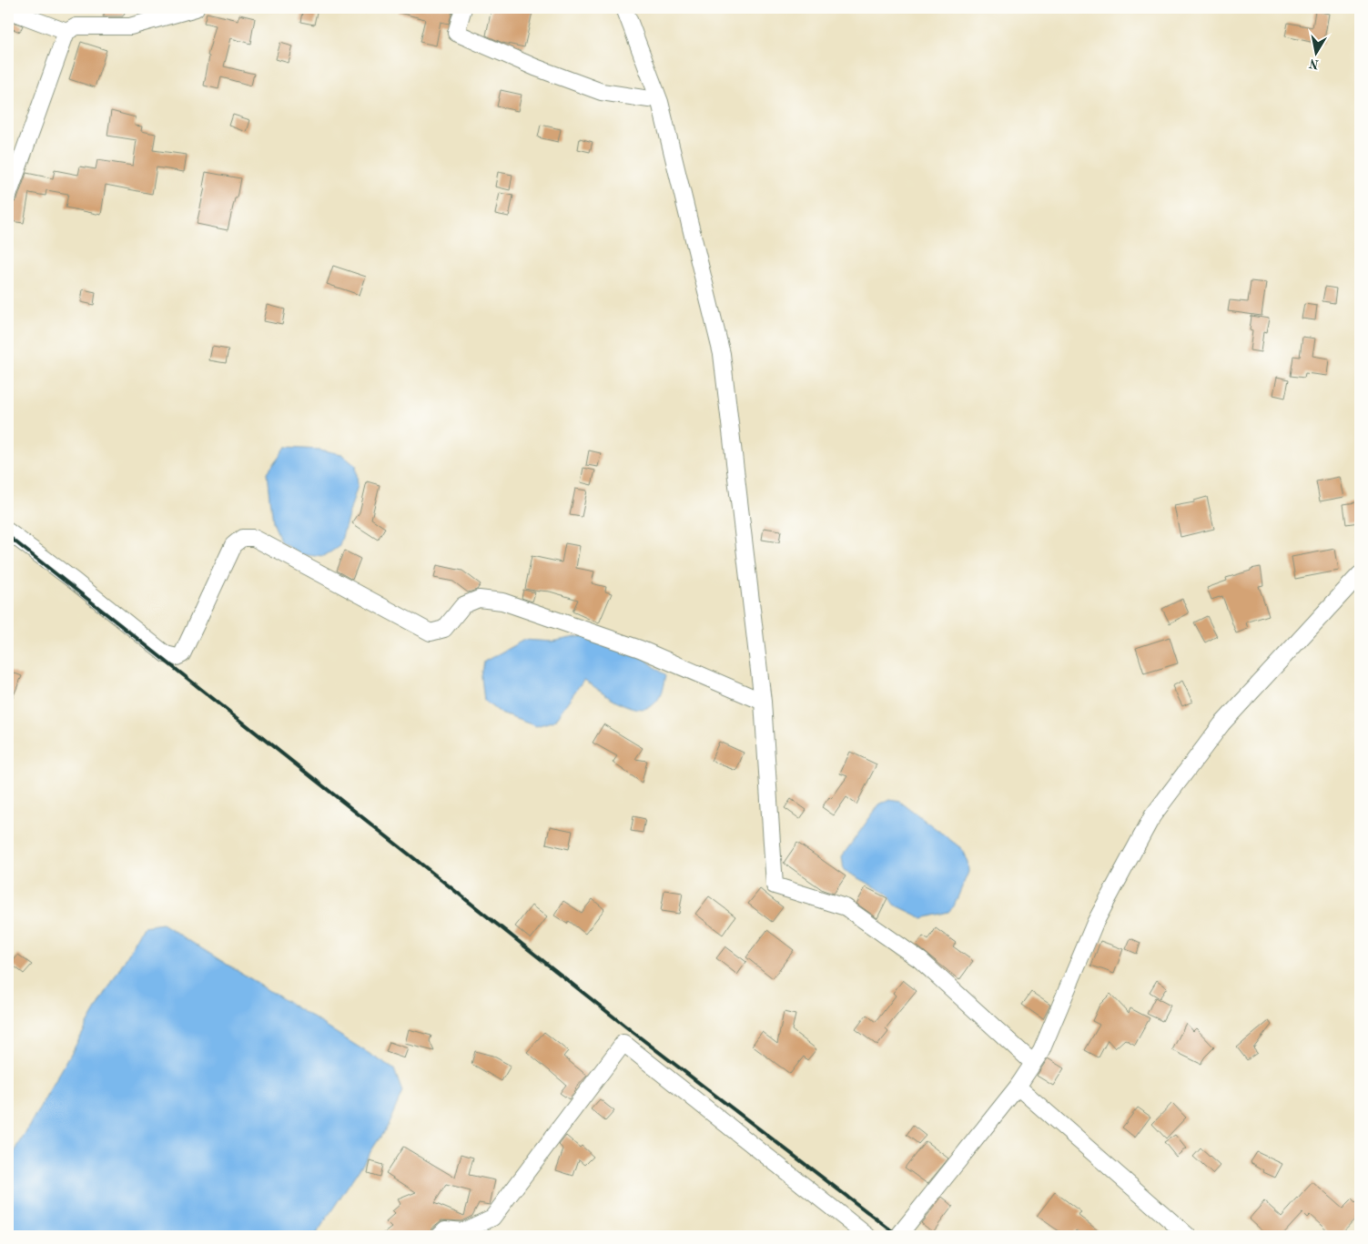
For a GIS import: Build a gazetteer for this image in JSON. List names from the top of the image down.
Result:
{
  "north": "bottom"
}
